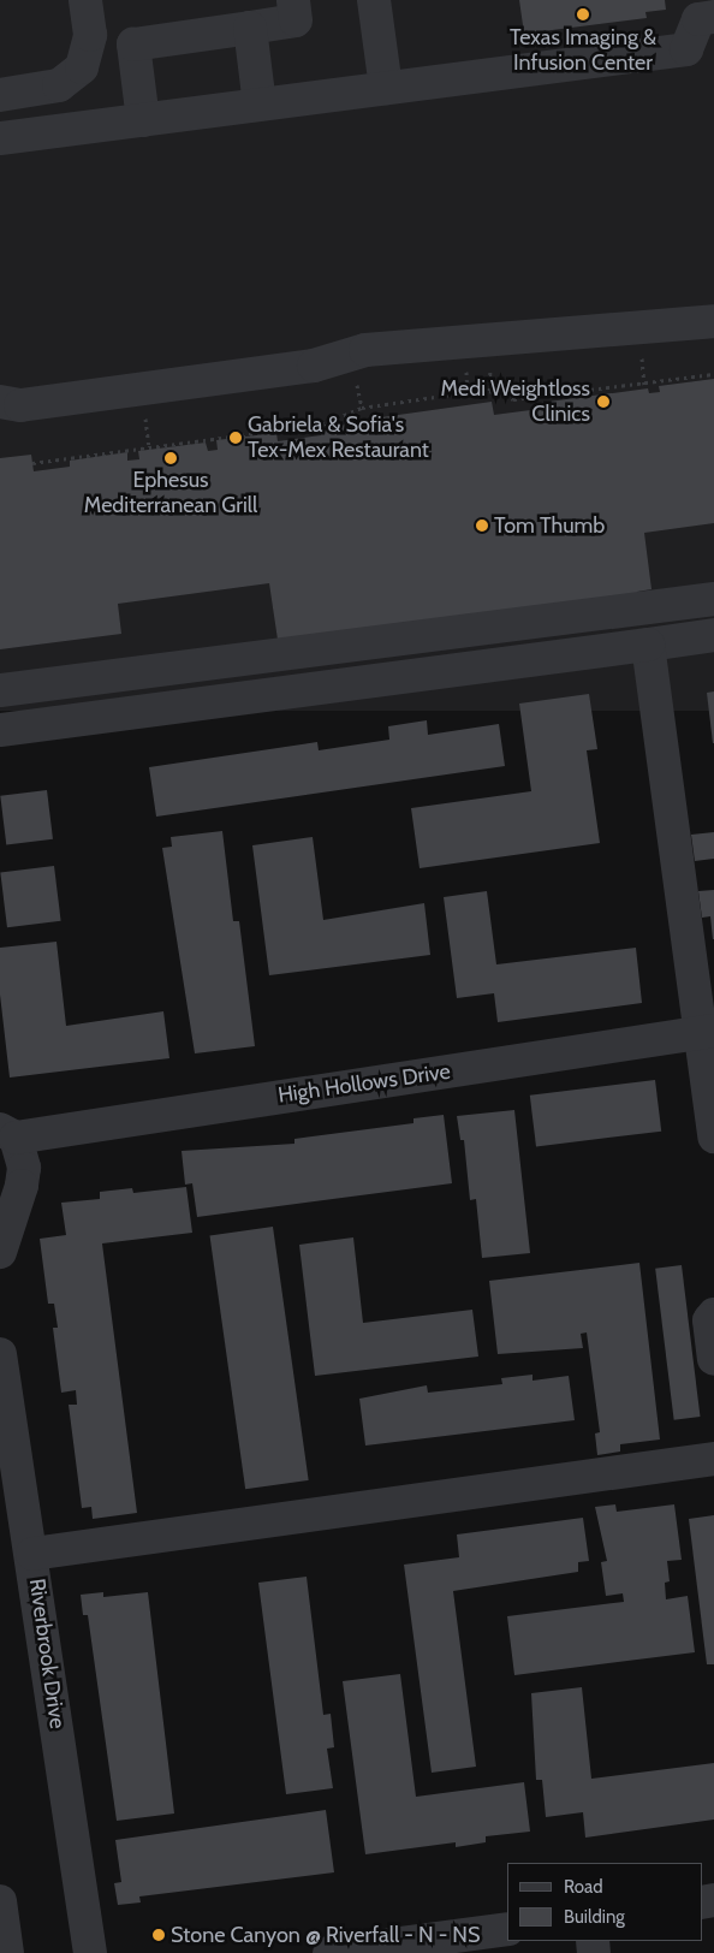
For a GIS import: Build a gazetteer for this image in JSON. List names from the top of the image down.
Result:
{
  "streets": {
    "street": ["High Hollows Drive", "Riverbrook Drive"]
  },
  "places": [
    "Texas Imaging & Infusion Center",
    "Medi Weightloss Clinics",
    "Gabriela & Sofia's Tex-Mex Restaurant",
    "Ephesus Mediterranean Grill",
    "Tom Thumb",
    "Stone Canyon @ Riverfall - N - NS"
  ],
  "legend": ["Road", "Building"]
}
